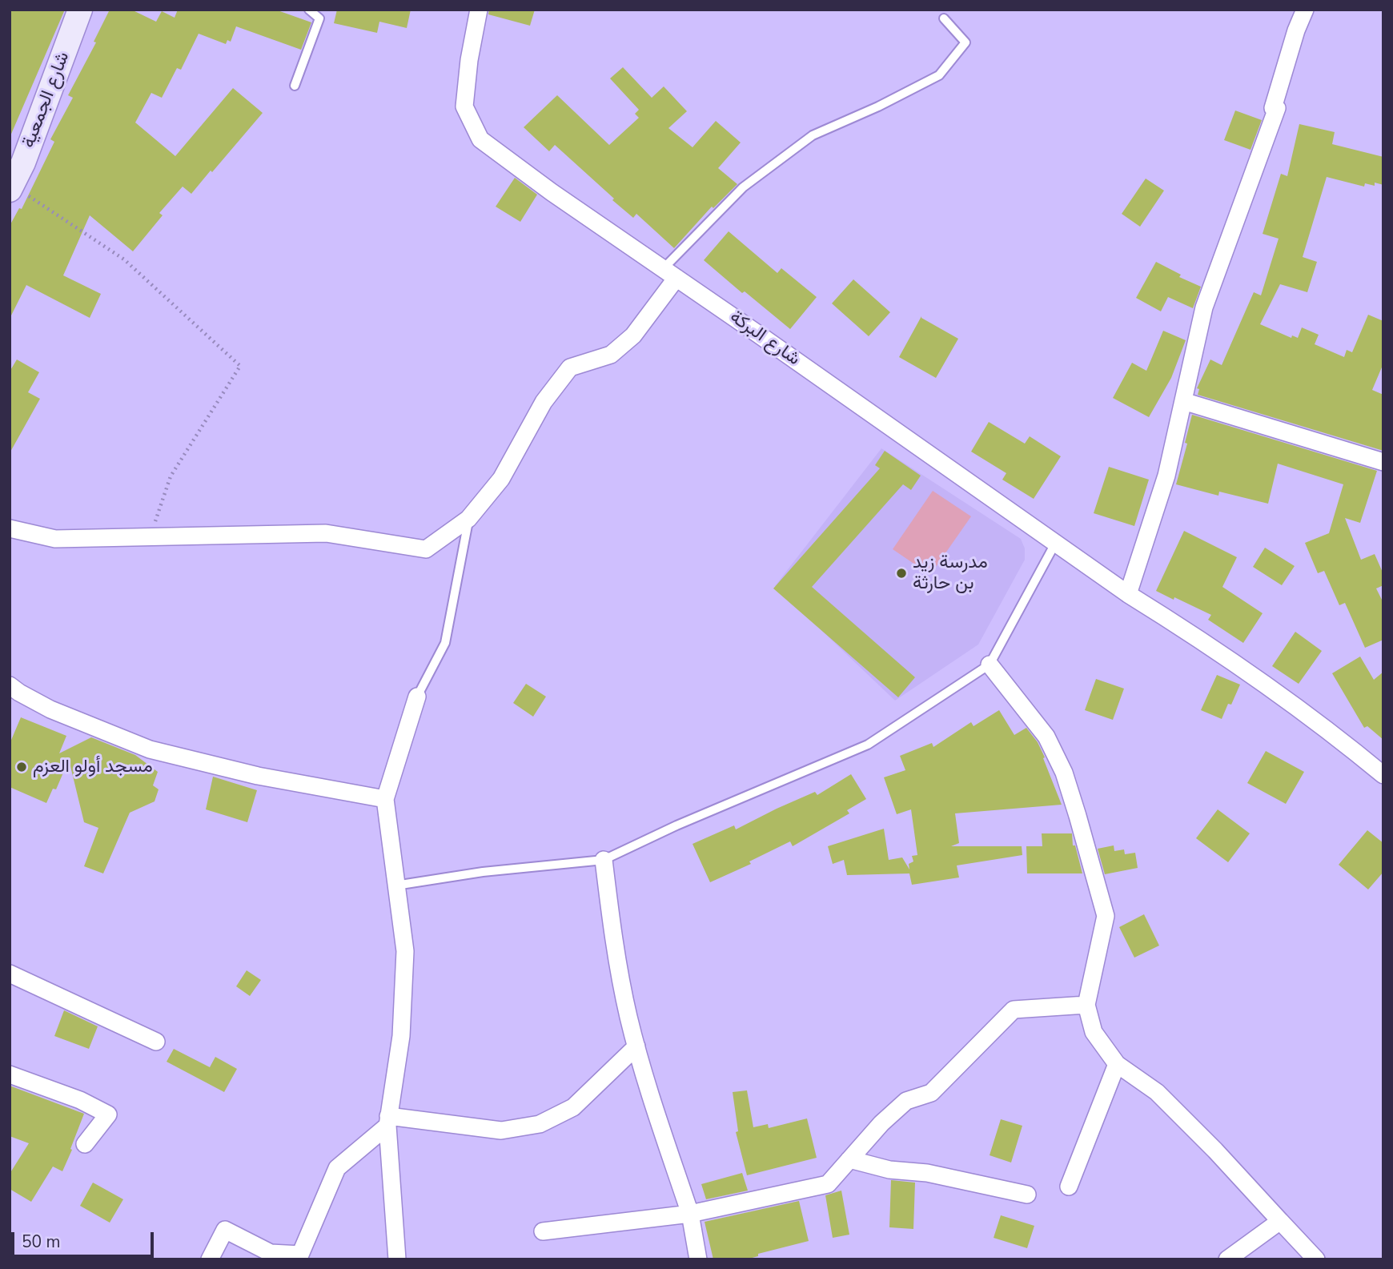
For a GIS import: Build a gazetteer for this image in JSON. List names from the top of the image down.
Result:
{
  "streets": {
    "street": ["شارع الجمعية", "شارع البركة"]
  },
  "places": ["مدرسة زيد بن حارثة", "مسجد أولو العزم"],
  "scale_bar": "50 m"
}
